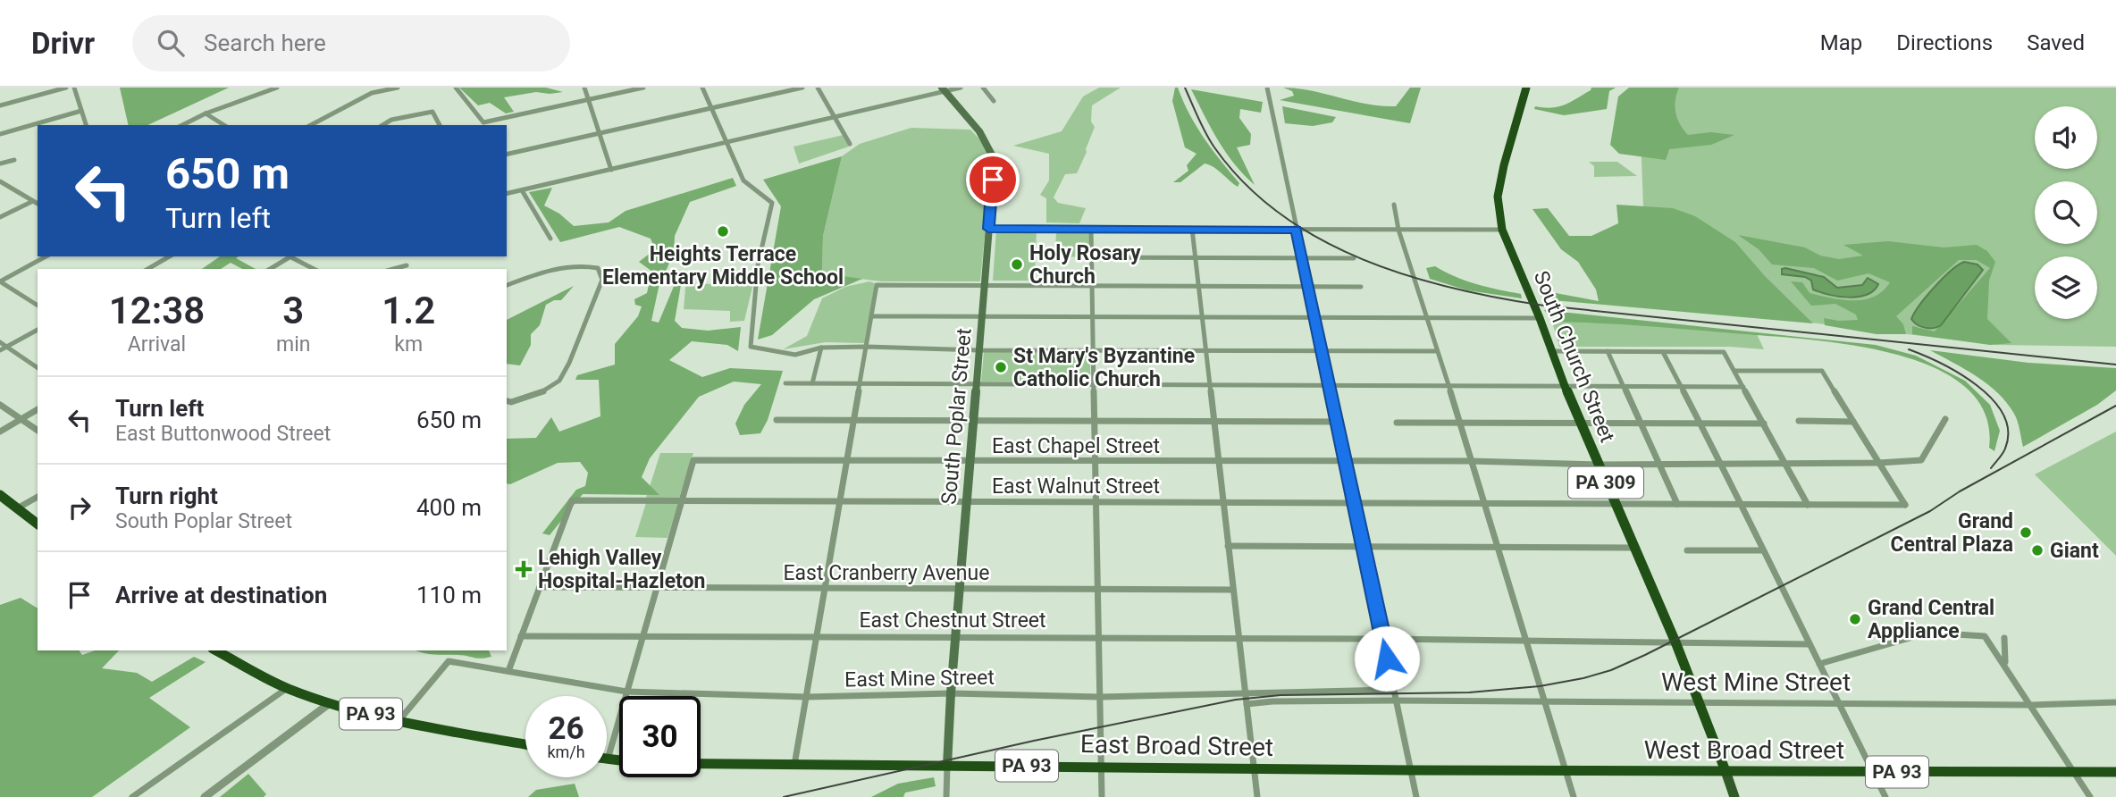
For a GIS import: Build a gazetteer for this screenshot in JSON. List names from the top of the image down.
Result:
{
  "streets": {
    "highway": [
      "South Church Street",
      "PA 309",
      "PA 93",
      "East Broad Street",
      "West Broad Street"
    ],
    "main road": ["South Poplar Street"],
    "street": [
      "East Chapel Street",
      "East Walnut Street",
      "East Cranberry Avenue",
      "East Chestnut Street",
      "East Mine Street",
      "West Mine Street"
    ]
  },
  "crossings": [
    ["South Church Street", "East Chapel Street"],
    ["South Church Street", "PA 309"],
    ["South Church Street", "East Walnut Street"],
    ["South Church Street", "East Chestnut Street"],
    ["South Church Street", "West Mine Street"],
    ["South Church Street", "West Broad Street"],
    ["South Poplar Street", "East Chapel Street"],
    ["South Poplar Street", "East Walnut Street"],
    ["South Poplar Street", "East Cranberry Avenue"],
    ["South Poplar Street", "East Chestnut Street"],
    ["South Poplar Street", "East Mine Street"],
    ["South Poplar Street", "East Broad Street"],
    ["East Chapel Street", "East Walnut Street"],
    ["PA 309", "West Broad Street"],
    ["East Walnut Street", "East Cranberry Avenue"],
    ["East Mine Street", "PA 93"],
    ["East Broad Street", "West Broad Street"]
  ],
  "places": {
    "other": [
      "Heights Terrace Elementary Middle School",
      "Holy Rosary Church",
      "St Mary's Byzantine Catholic Church",
      "Grand Central Plaza",
      "Giant",
      "Grand Central Appliance"
    ],
    "health": ["Lehigh Valley Hospital-Hazleton"]
  },
  "page": {
    "header": "Drivr",
    "search": "Search here",
    "nav": ["Map", "Directions", "Saved"],
    "turn": ["650 m", "Turn left"],
    "eta": [
      "12:38",
      "Arrival",
      "3",
      "min",
      "1.2",
      "km"
    ],
    "list": [
      {
        "name": "Turn left",
        "note": "East Buttonwood Street",
        "value": "650 m"
      },
      {
        "name": "Turn right",
        "note": "South Poplar Street",
        "value": "400 m"
      },
      {
        "name": "Arrive at destination",
        "value": "110 m"
      }
    ],
    "speed": "26 km/h",
    "limit": "30"
  }
}
